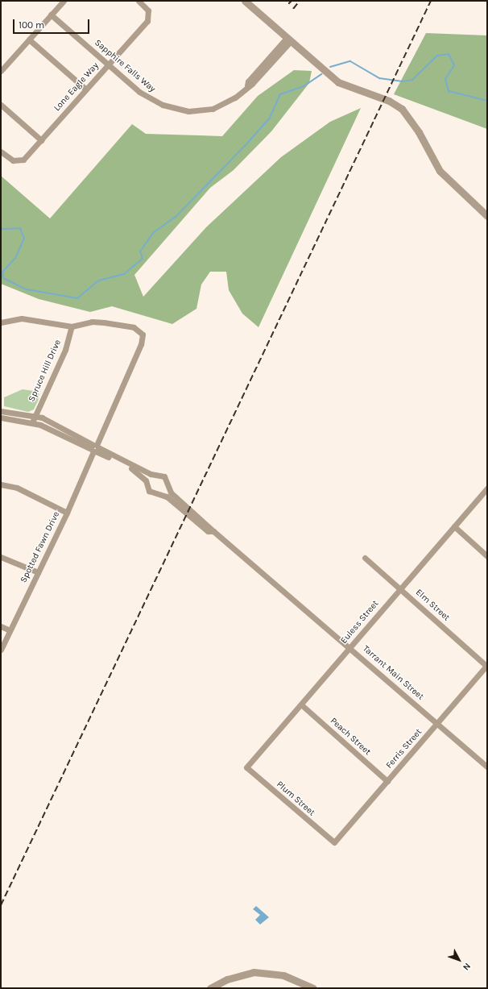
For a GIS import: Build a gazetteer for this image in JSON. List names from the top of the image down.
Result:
{
  "streets": {
    "street": [
      "Sapphire Falls Way",
      "Lone Eagle Way",
      "Spruce Hill Drive",
      "Spotted Fawn Drive",
      "Elm Street",
      "Euless Street",
      "Tarrant Main Street",
      "Peach Street",
      "Ferris Street",
      "Plum Street"
    ]
  },
  "crossings": [
    ["Sapphire Falls Way", "Lone Eagle Way"],
    ["Spruce Hill Drive", "Spotted Fawn Drive"],
    ["Elm Street", "Euless Street"],
    ["Elm Street", "Ferris Street"],
    ["Euless Street", "Tarrant Main Street"],
    ["Euless Street", "Peach Street"],
    ["Euless Street", "Plum Street"],
    ["Tarrant Main Street", "Ferris Street"],
    ["Peach Street", "Ferris Street"],
    ["Ferris Street", "Plum Street"]
  ],
  "scale_bar": "100 m",
  "north": "bottom right"
}
